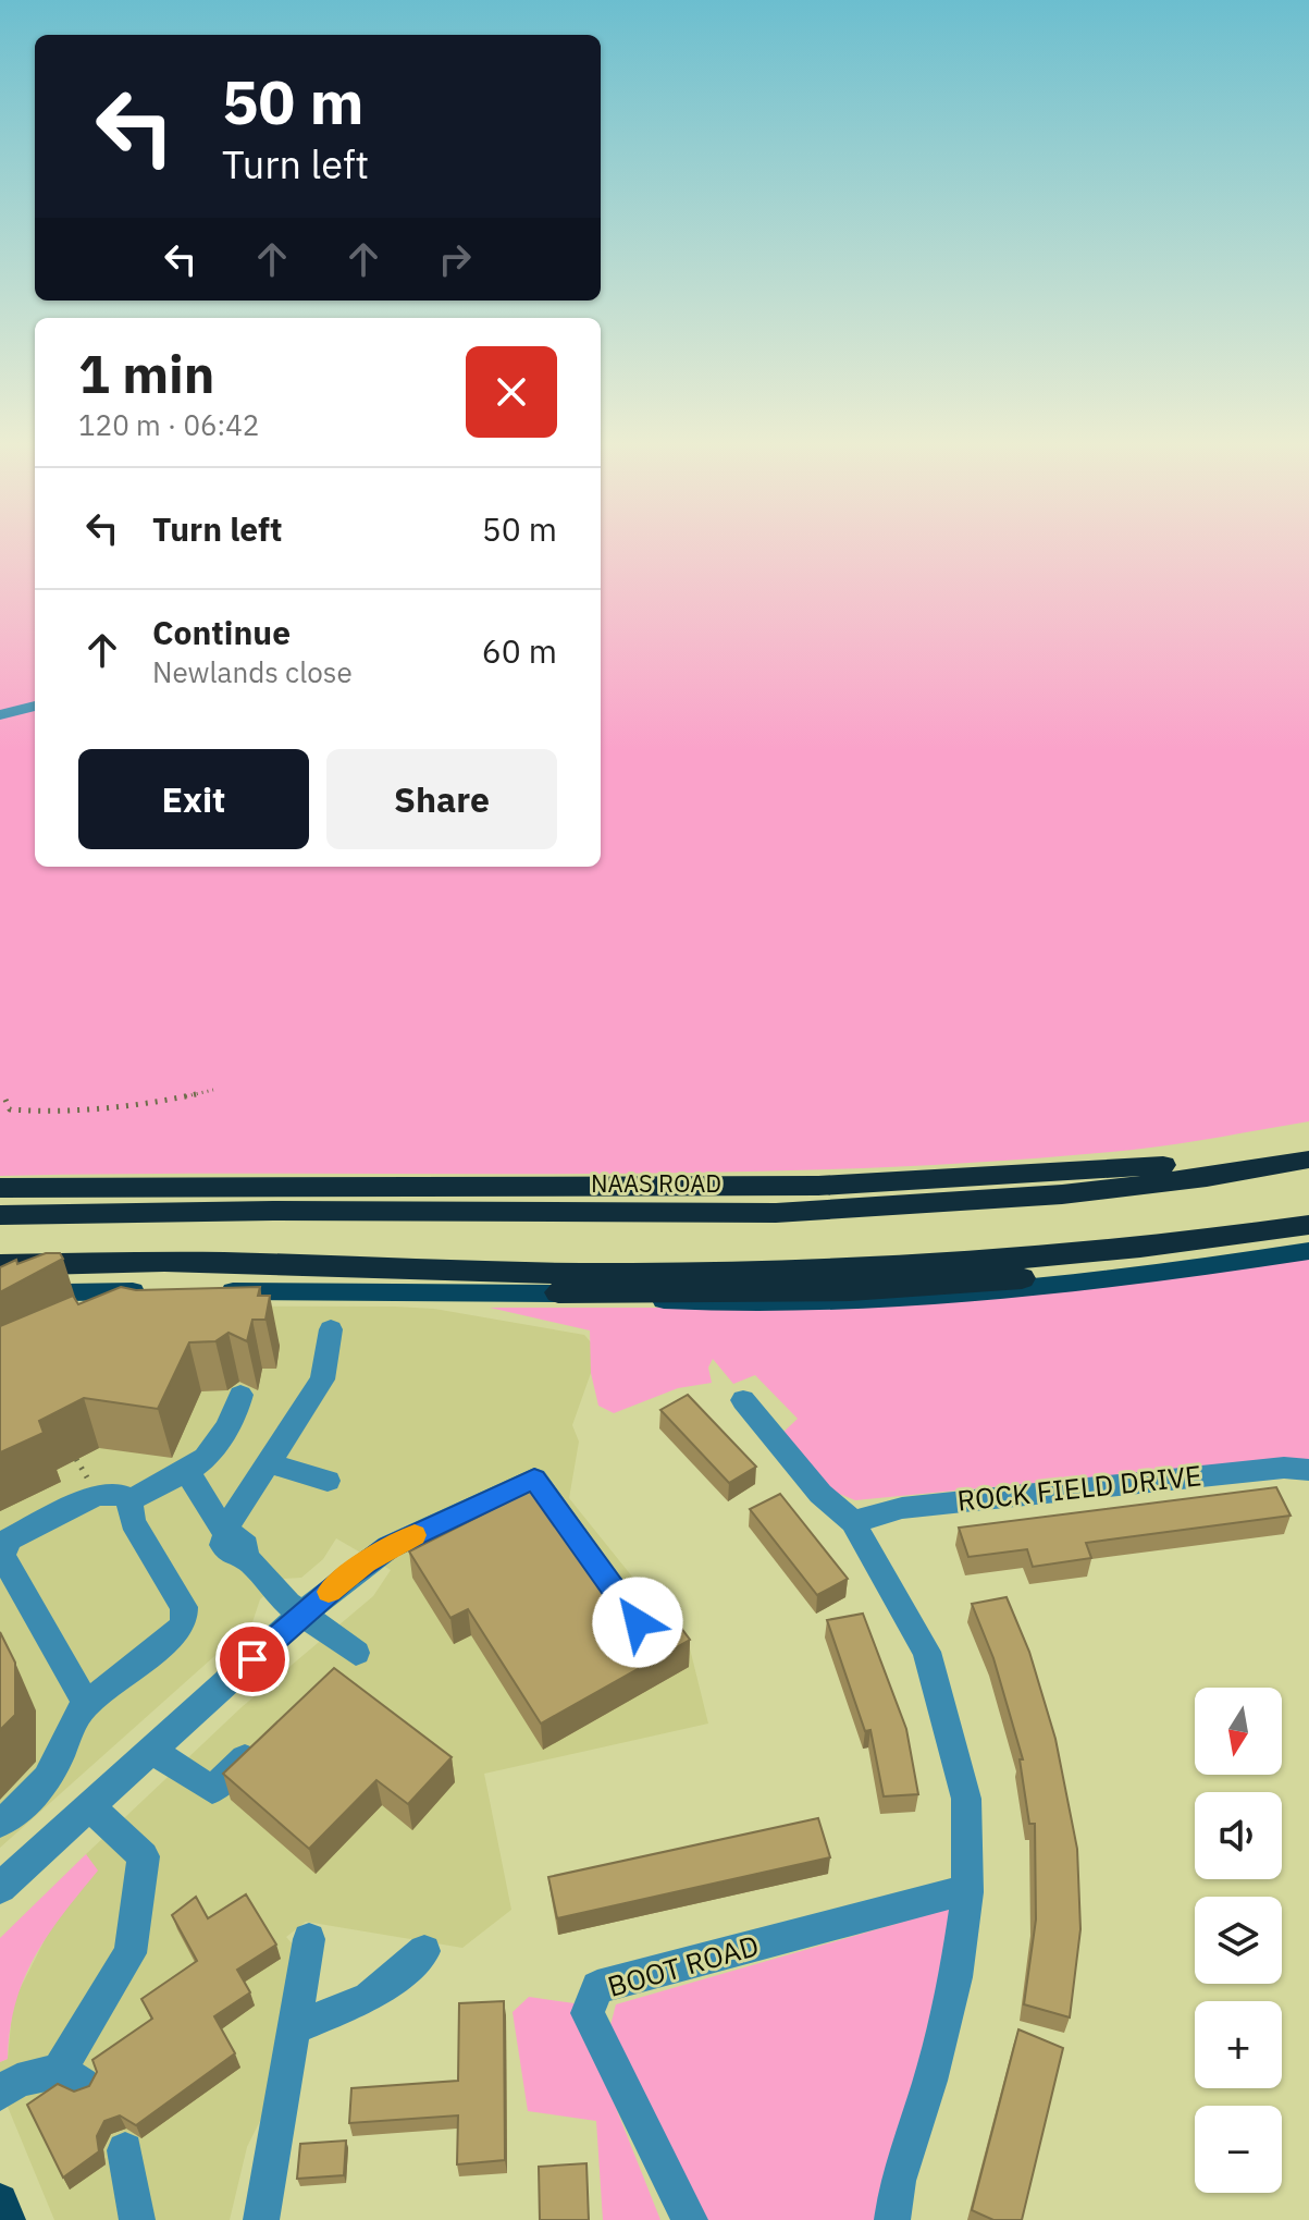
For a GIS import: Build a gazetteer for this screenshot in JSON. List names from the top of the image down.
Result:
{
  "streets": {
    "highway": ["NAAS ROAD"],
    "street": ["ROCK FIELD DRIVE", "BOOT ROAD"]
  },
  "north": "bottom",
  "page": {
    "turn": ["50 m", "Turn left"],
    "heading": ["1 min", "120 m · 06:42"],
    "list": [
      {
        "name": "Turn left",
        "value": "50 m"
      },
      {
        "name": "Continue",
        "note": "Newlands close",
        "value": "60 m"
      }
    ],
    "buttons": ["Exit", "Share"],
    "map_buttons": ["+", "−"]
  }
}
